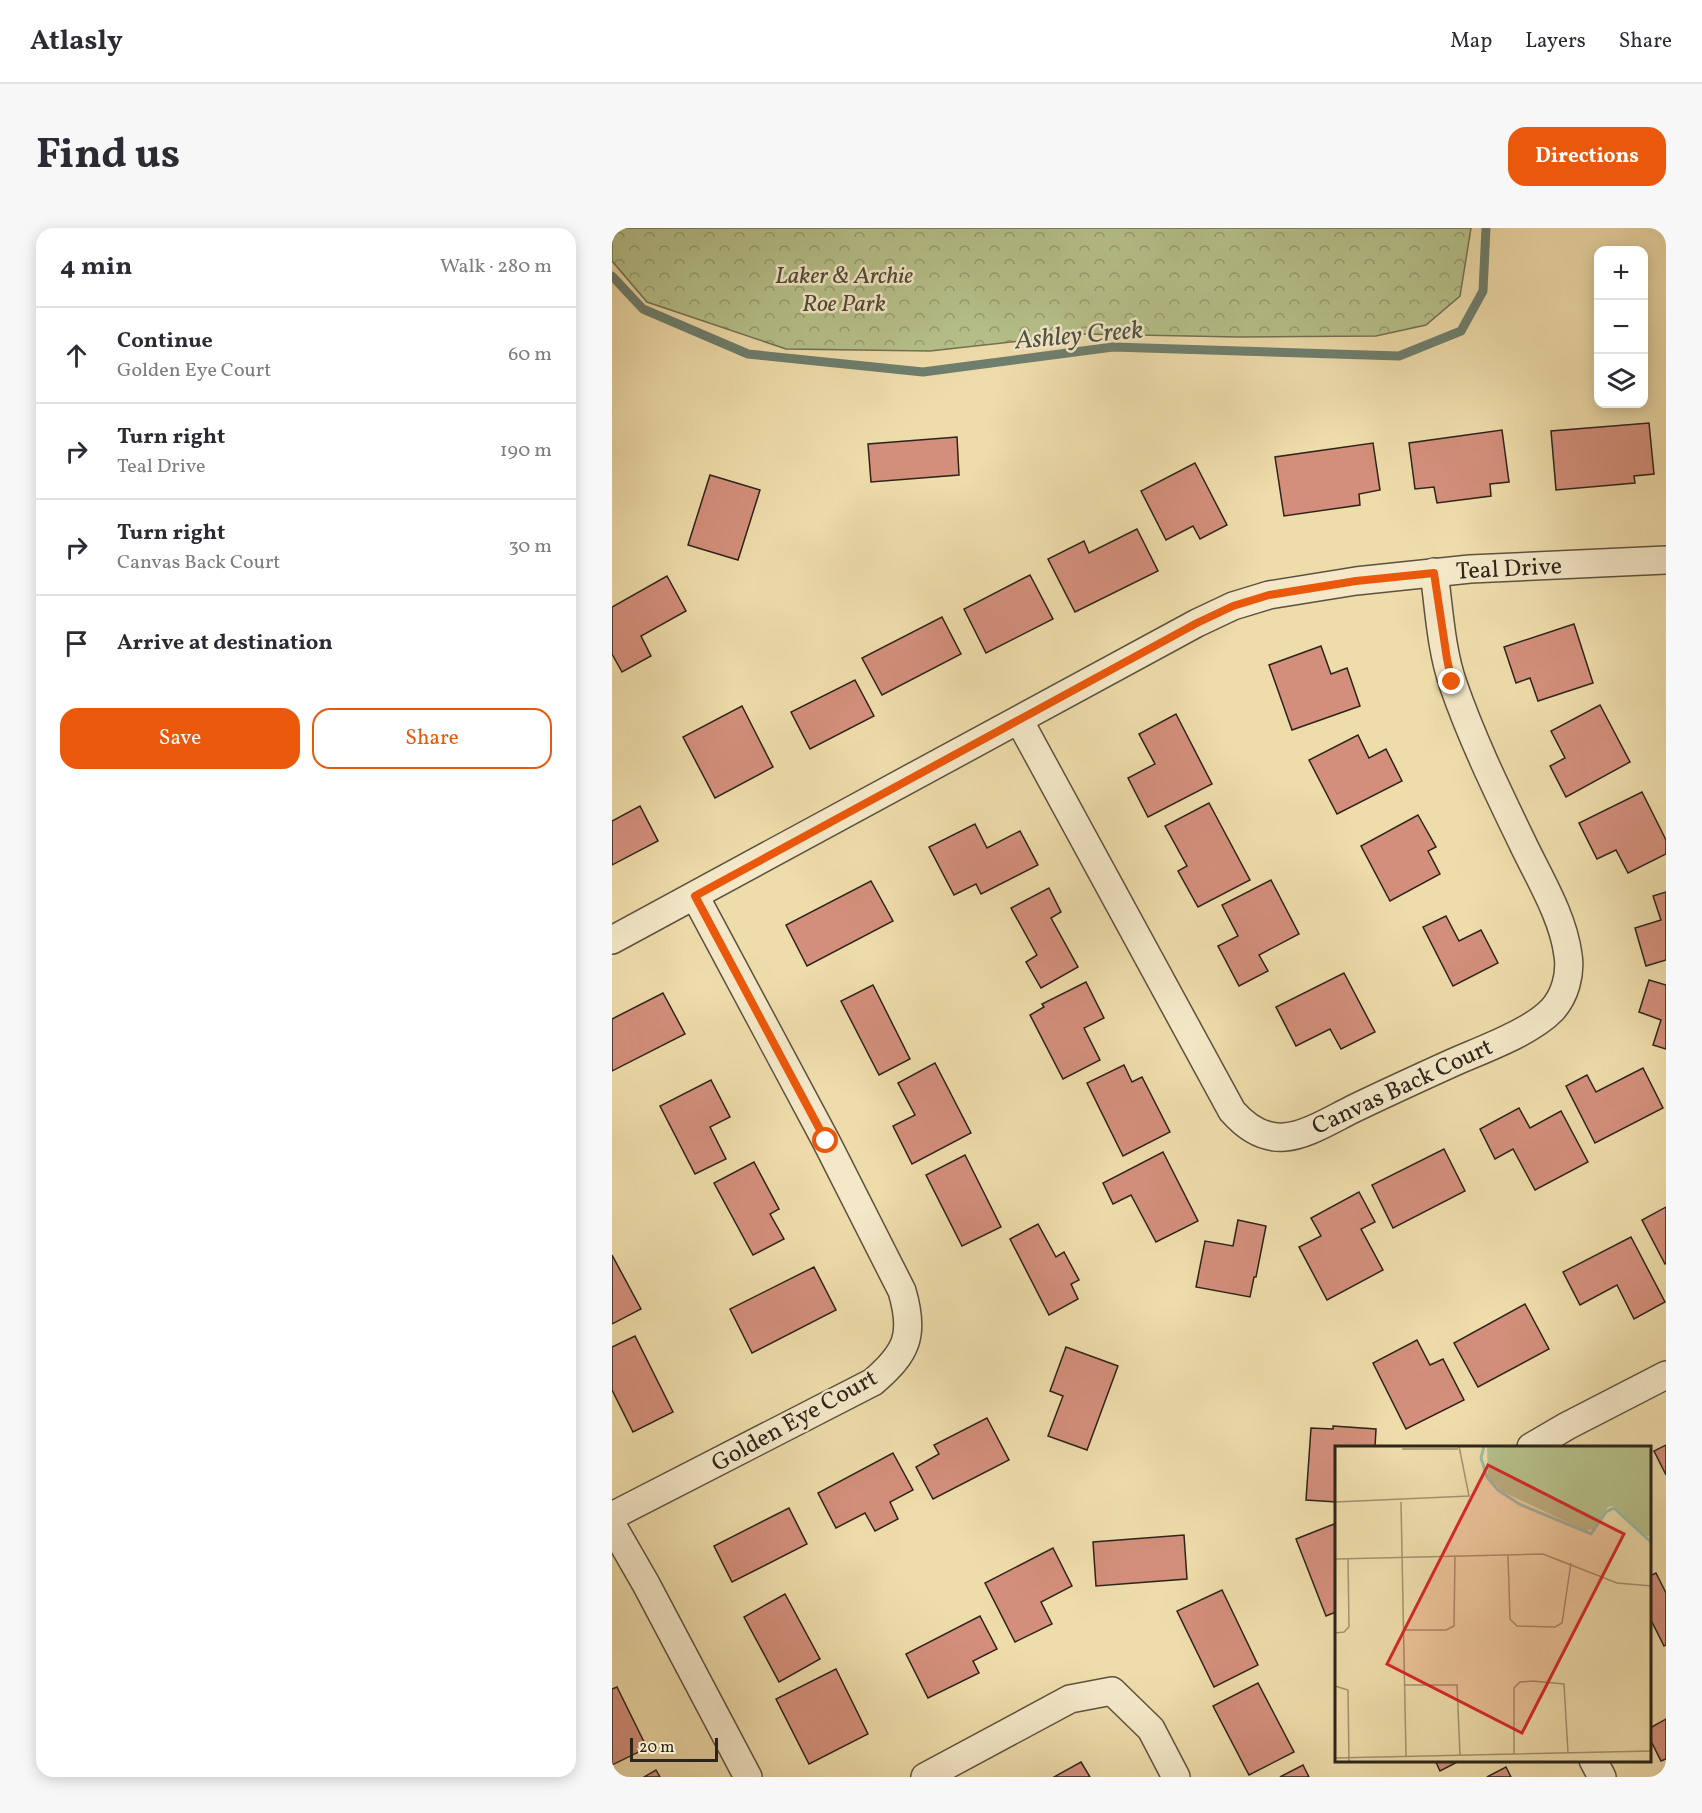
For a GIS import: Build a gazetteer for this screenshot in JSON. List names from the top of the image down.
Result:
{
  "streets": {
    "street": ["Teal Drive", "Canvas Back Court", "Golden Eye Court"]
  },
  "crossings": [
    ["Teal Drive", "Canvas Back Court"],
    ["Teal Drive", "Golden Eye Court"]
  ],
  "water": ["Ashley Creek"],
  "parks": ["Laker & Archie Roe Park"],
  "scale_bar": "20 m",
  "page": {
    "header": "Atlasly",
    "nav": ["Map", "Layers", "Share"],
    "title": "Find us",
    "buttons": [
      "Directions",
      ["Save", "Share"]
    ],
    "heading": ["4 min", "Walk · 280 m"],
    "map_buttons": ["+", "−"],
    "list": [
      ["Continue", "Golden Eye Court", "60 m"],
      ["Turn right", "Teal Drive", "190 m"],
      ["Turn right", "Canvas Back Court", "30 m"],
      "Arrive at destination"
    ],
    "scale": "20 m"
  }
}
